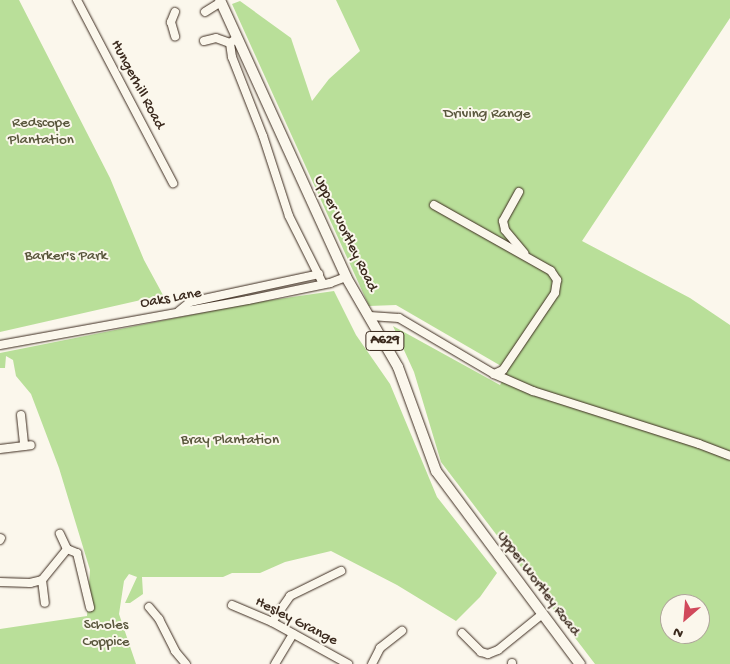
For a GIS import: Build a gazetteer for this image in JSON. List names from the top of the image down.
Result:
{
  "streets": {
    "main road": ["Upper Wortley Road", "A629"],
    "street": ["Hungerhill Road", "Oaks Lane", "Hesley Grange"]
  },
  "crossings": [
    ["Upper Wortley Road", "Oaks Lane"]
  ],
  "parks": [
    "Driving Range",
    "Redscope Plantation",
    "Barker's Park",
    "Bray Plantation",
    "Scholes Coppice"
  ],
  "north": "bottom left"
}
